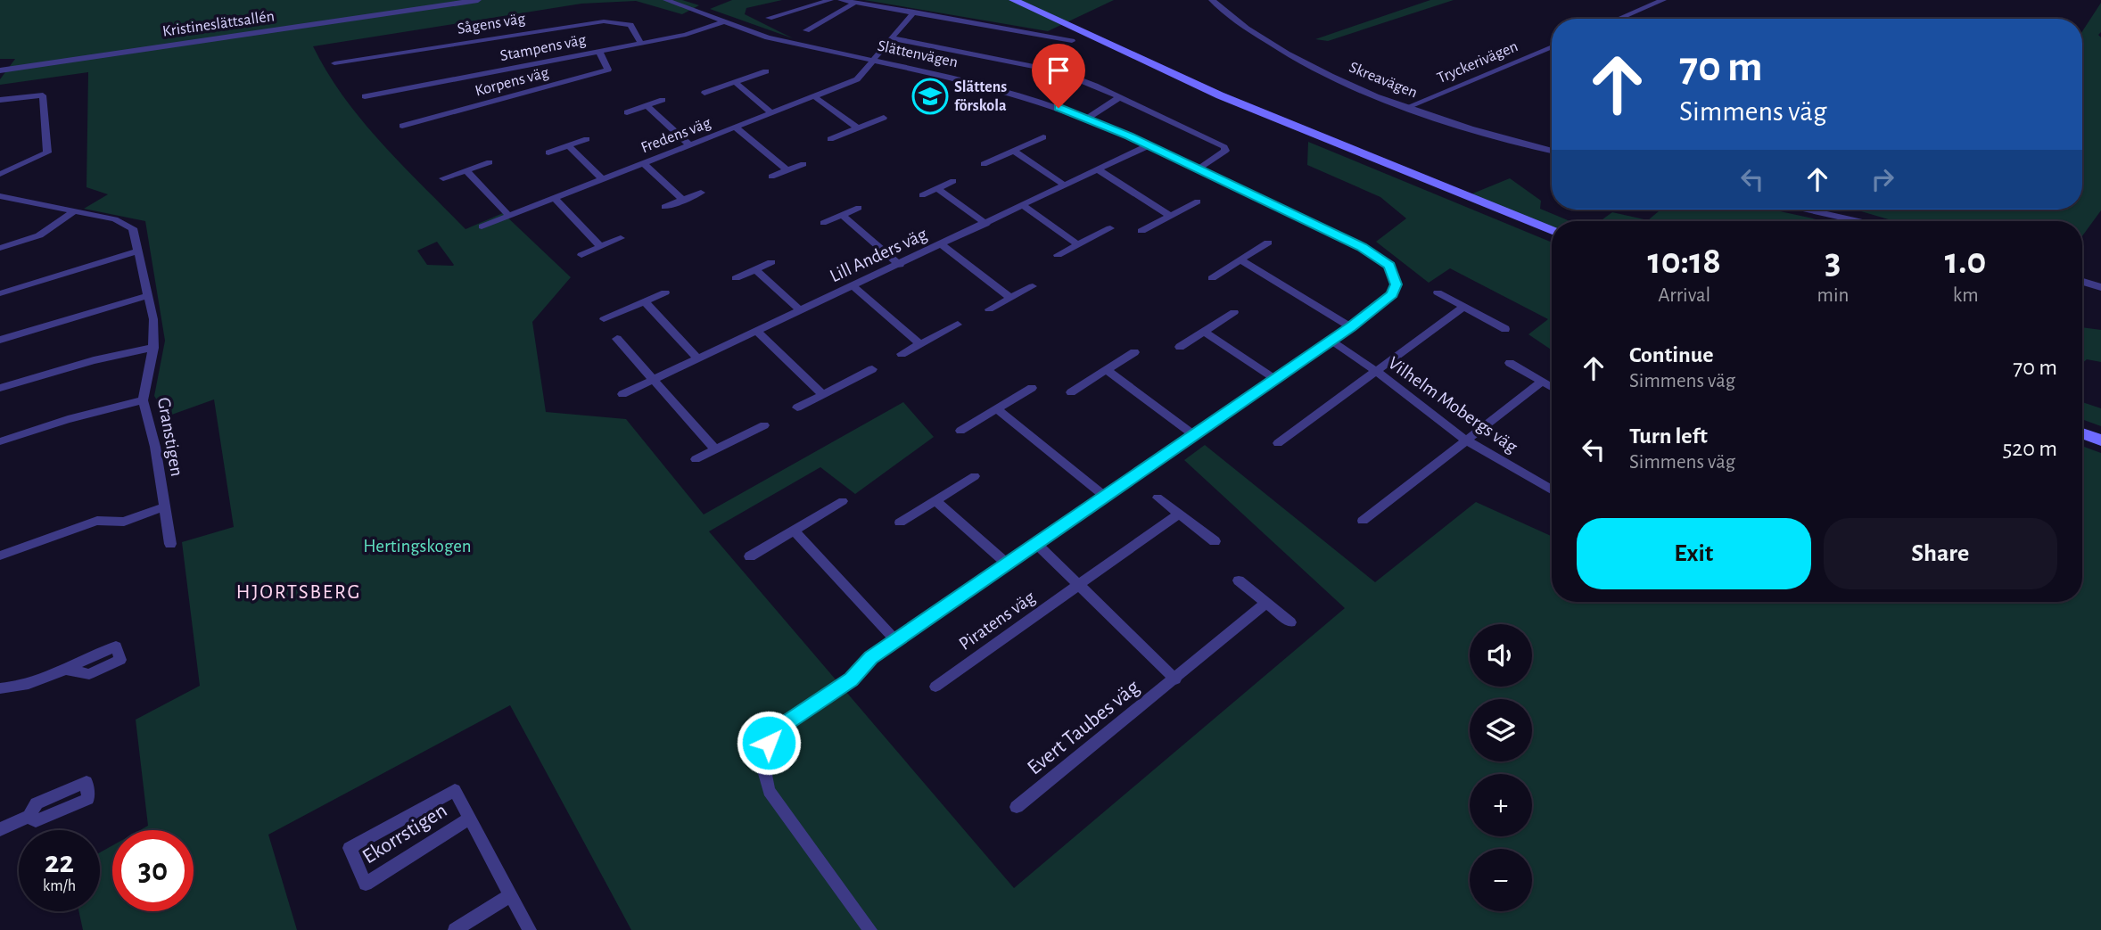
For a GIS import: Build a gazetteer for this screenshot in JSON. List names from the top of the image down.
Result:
{
  "streets": {
    "street": [
      "Kristineslättsallén",
      "Sågens väg",
      "Stampens väg",
      "Slättenvägen",
      "Tryckerivägen",
      "Skreavägen",
      "Korpens väg",
      "Fredens väg",
      "Lill Anders väg",
      "Vilhelm Mobergs väg",
      "Granstigen",
      "Piratens väg",
      "Evert Taubes väg",
      "Ekorrstigen"
    ]
  },
  "crossings": [
    ["Sågens väg", "Stampens väg"],
    ["Stampens väg", "Slättenvägen"],
    ["Stampens väg", "Korpens väg"],
    ["Slättenvägen", "Fredens väg"],
    ["Slättenvägen", "Lill Anders väg"],
    ["Tryckerivägen", "Skreavägen"]
  ],
  "districts": ["HJORTSBERG"],
  "parks": ["Hertingskogen"],
  "places": {
    "school or university": ["Slättens förskola"]
  },
  "page": {
    "turn": ["70 m", "Simmens väg"],
    "eta": [
      "10:18",
      "Arrival",
      "3",
      "min",
      "1.0",
      "km"
    ],
    "list": [
      {
        "name": "Continue",
        "note": "Simmens väg",
        "value": "70 m"
      },
      {
        "name": "Turn left",
        "note": "Simmens väg",
        "value": "520 m"
      }
    ],
    "buttons": ["Exit", "Share"],
    "map_buttons": ["+", "−"],
    "speed": "22 km/h",
    "limit": "30"
  }
}
